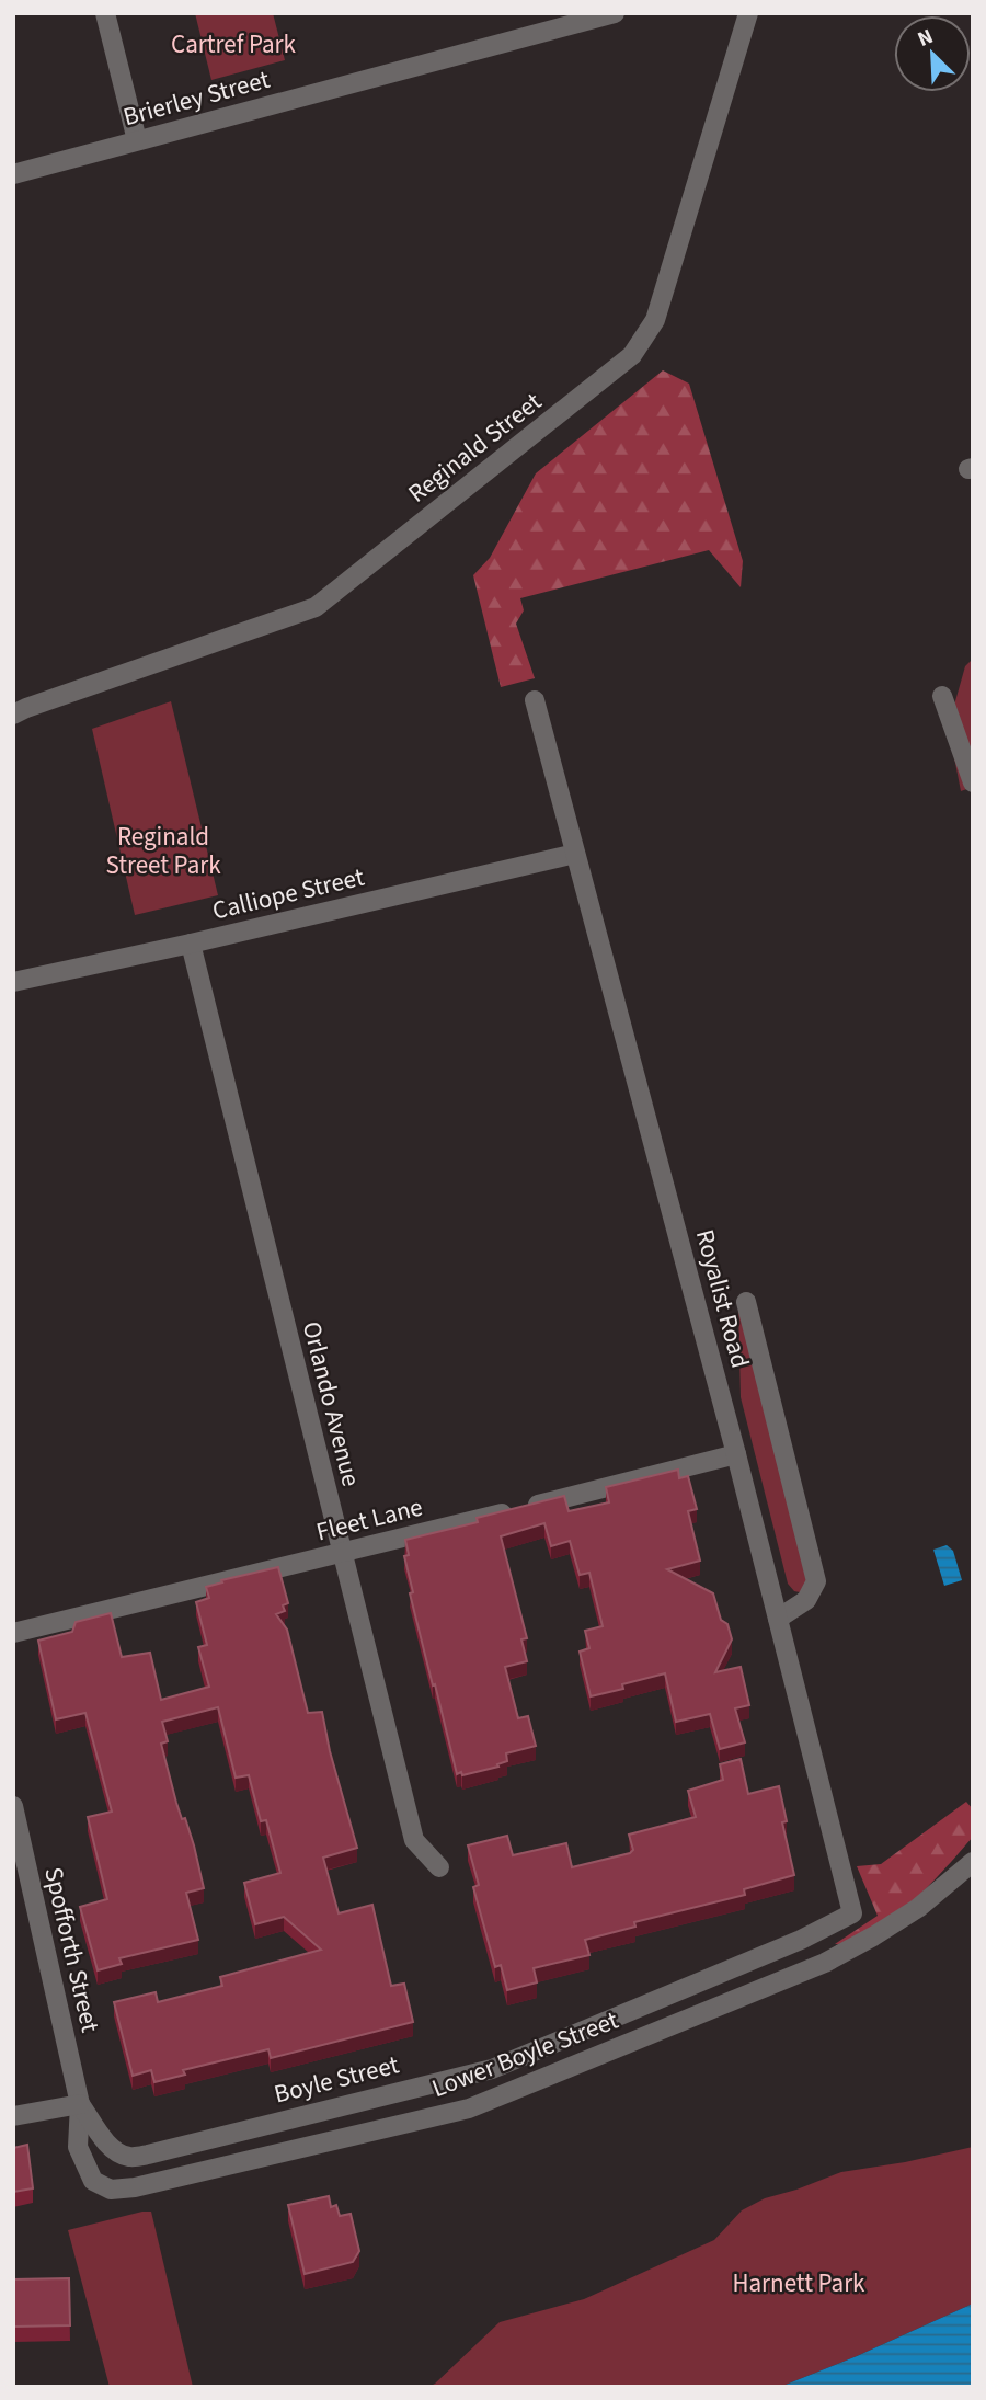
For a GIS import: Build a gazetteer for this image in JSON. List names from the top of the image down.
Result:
{
  "streets": {
    "street": [
      "Brierley Street",
      "Reginald Street",
      "Calliope Street",
      "Royalist Road",
      "Orlando Avenue",
      "Fleet Lane",
      "Spofforth Street",
      "Lower Boyle Street",
      "Boyle Street"
    ]
  },
  "crossings": [
    ["Calliope Street", "Royalist Road"],
    ["Calliope Street", "Orlando Avenue"],
    ["Royalist Road", "Fleet Lane"],
    ["Royalist Road", "Boyle Street"],
    ["Orlando Avenue", "Fleet Lane"],
    ["Spofforth Street", "Lower Boyle Street"],
    ["Spofforth Street", "Boyle Street"],
    ["Lower Boyle Street", "Boyle Street"]
  ],
  "parks": ["Cartref Park", "Reginald Street Park", "Harnett Park"],
  "north": "top left"
}
